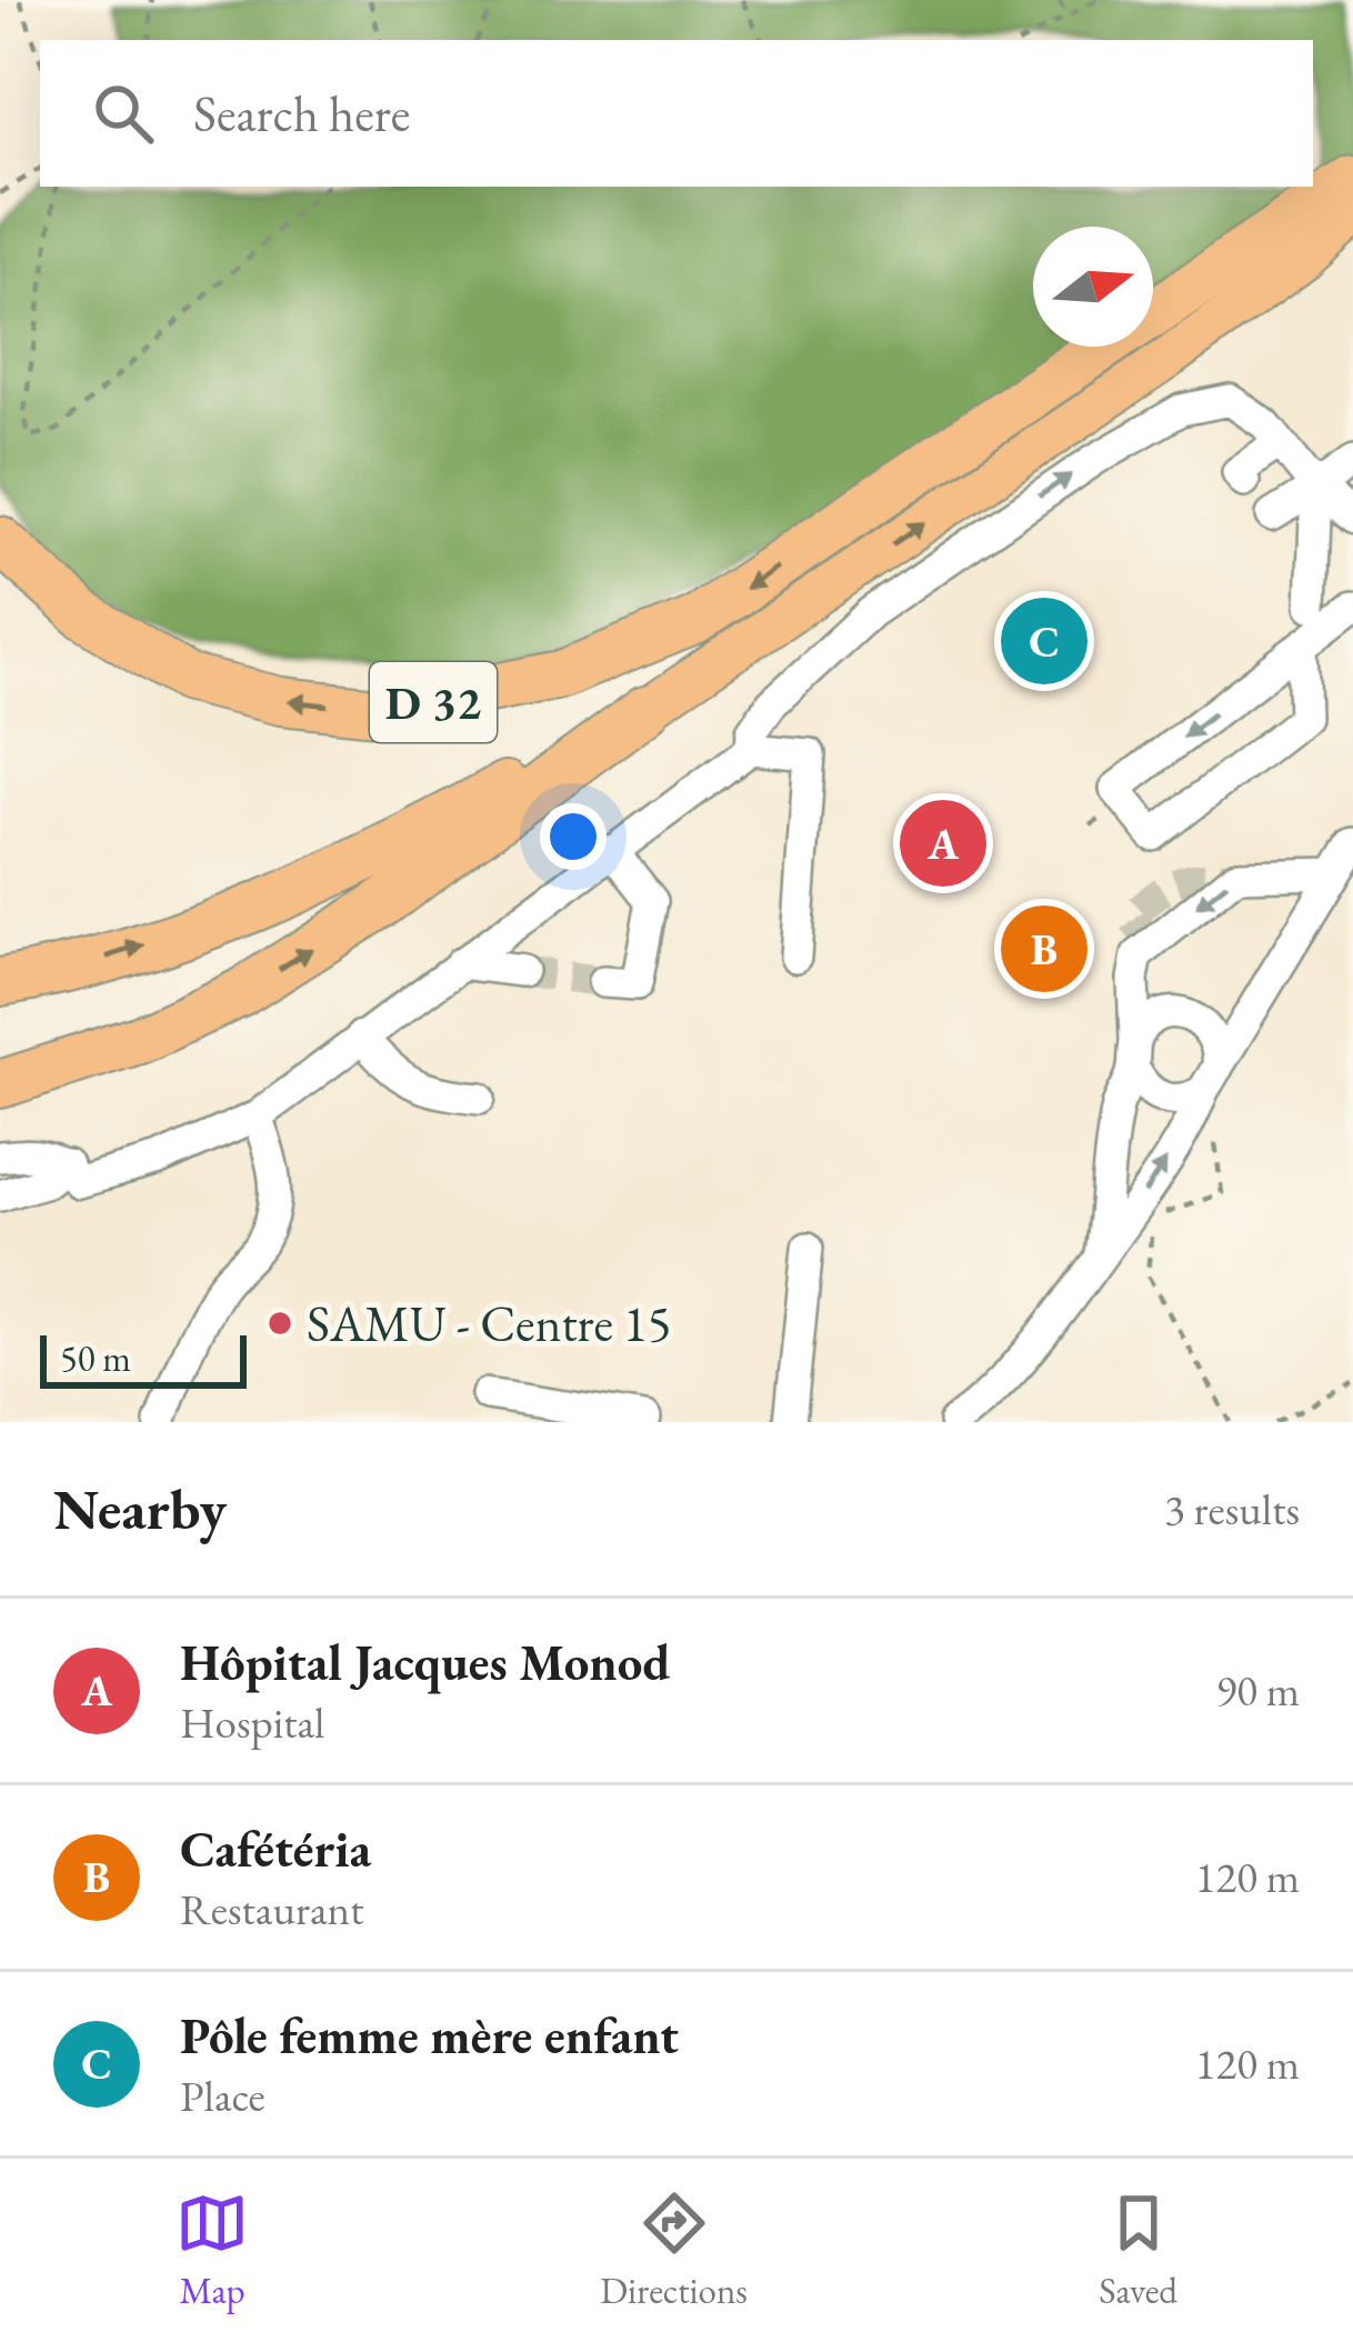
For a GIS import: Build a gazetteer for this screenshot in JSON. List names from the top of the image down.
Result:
{
  "streets": {
    "highway": ["D 32"]
  },
  "places": ["SAMU - Centre 15"],
  "scale_bar": "50 m",
  "north": "right",
  "page": {
    "search": "Search here",
    "pins": ["C", "A", "B"],
    "scale": "50 m",
    "heading": ["Nearby", "3 results"],
    "list": [
      {
        "mark": "A",
        "name": "Hôpital Jacques Monod",
        "note": "Hospital",
        "value": "90 m"
      },
      {
        "mark": "B",
        "name": "Cafétéria",
        "note": "Restaurant",
        "value": "120 m"
      },
      {
        "mark": "C",
        "name": "Pôle femme mère enfant",
        "note": "Place",
        "value": "120 m"
      }
    ],
    "nav": ["Map", "Directions", "Saved"]
  }
}
